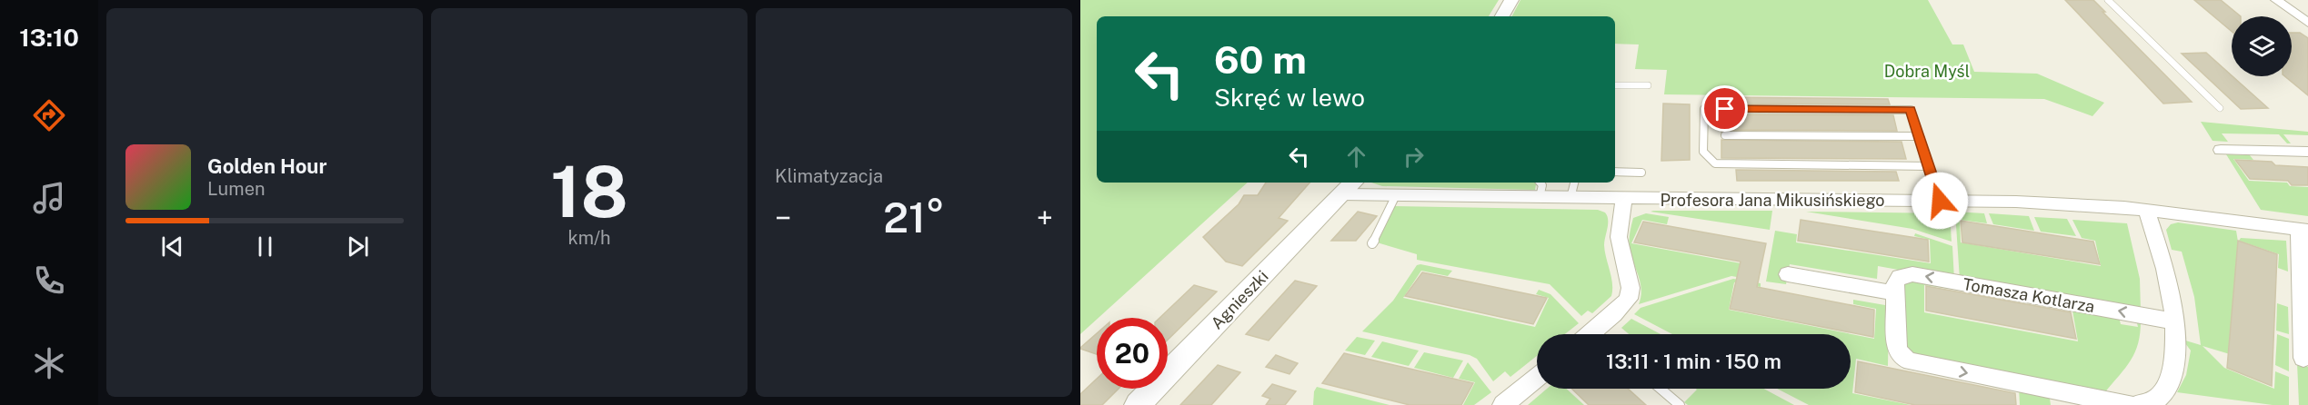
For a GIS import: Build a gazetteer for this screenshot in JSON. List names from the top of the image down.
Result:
{
  "streets": {
    "street": ["Profesora Jana Mikusińskiego", "Tomasza Kotlarza", "Agnieszki"]
  },
  "crossings": [
    ["Profesora Jana Mikusińskiego", "Agnieszki"]
  ],
  "parks": ["Dobra Myśl"],
  "page": {
    "tabs": "13:10",
    "tile": [
      ["18", "km/h"],
      "Klimatyzacja"
    ],
    "turn": ["60 m", "Skręć w lewo"],
    "song": ["Golden Hour", "Lumen"],
    "heat": ["−", "21°", "+"],
    "limit": "20",
    "trip": "13:11 · 1 min · 150 m"
  }
}
